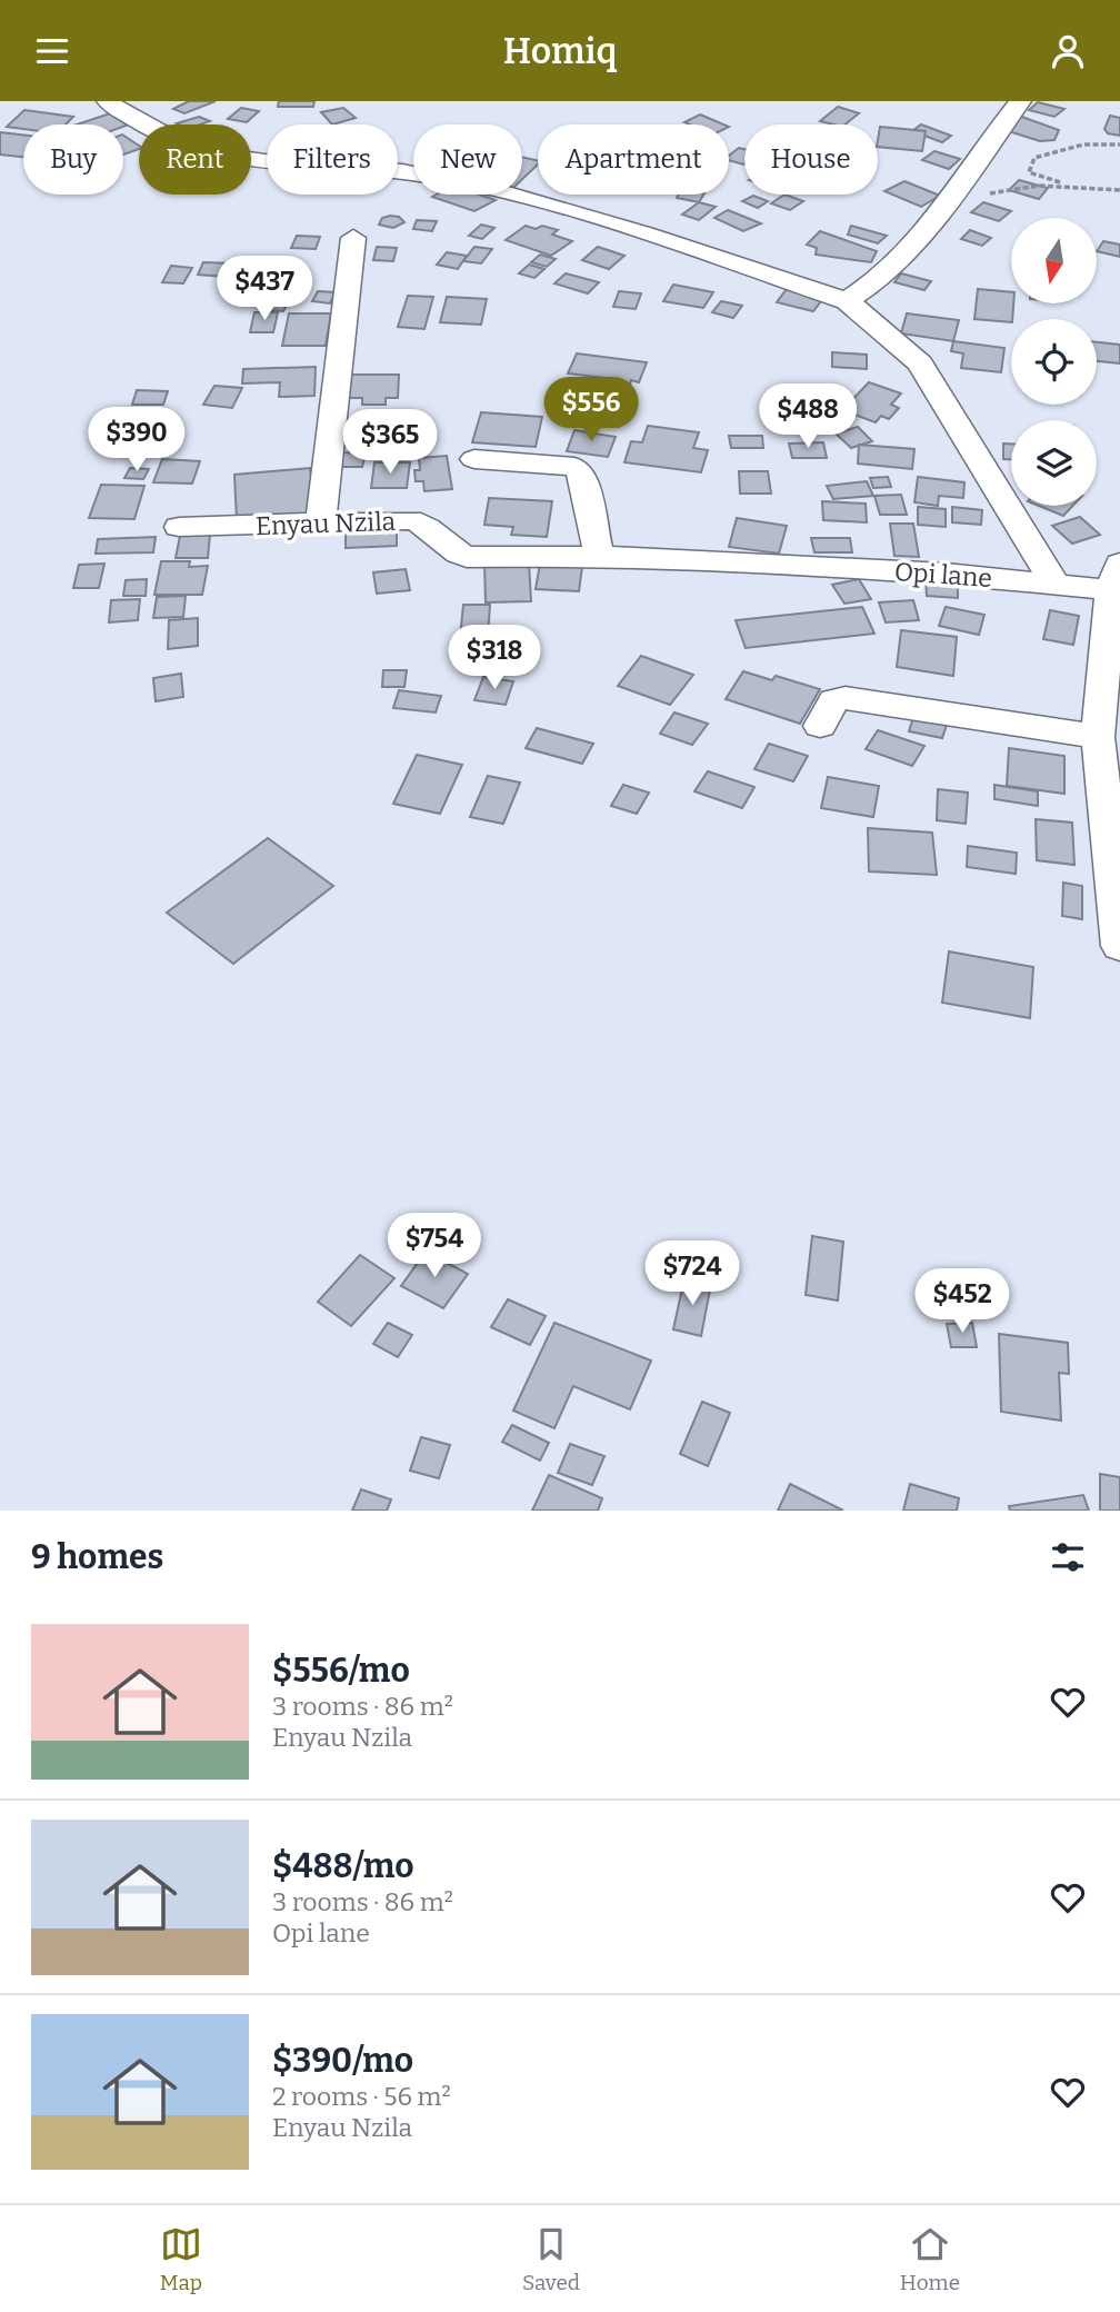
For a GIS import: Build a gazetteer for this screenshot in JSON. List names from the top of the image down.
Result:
{
  "streets": {
    "street": ["Enyau Nzila", "Opi lane"]
  },
  "crossings": [
    ["Enyau Nzila", "Opi lane"]
  ],
  "north": "bottom",
  "page": {
    "header": "Homiq",
    "chip": [
      "Buy",
      "Rent",
      "Filters",
      "New",
      "Apartment",
      "House"
    ],
    "price": [
      "$437",
      "$556",
      "$488",
      "$390",
      "$365",
      "$318",
      "$754",
      "$724",
      "$452"
    ],
    "heading": "9 homes",
    "list": [
      {
        "name": "$556/mo",
        "note": "3 rooms · 86 m² · Enyau Nzila"
      },
      {
        "name": "$488/mo",
        "note": "3 rooms · 86 m² · Opi lane"
      },
      {
        "name": "$390/mo",
        "note": "2 rooms · 56 m² · Enyau Nzila"
      }
    ],
    "tabs": ["Map", "Saved", "Home"]
  }
}
